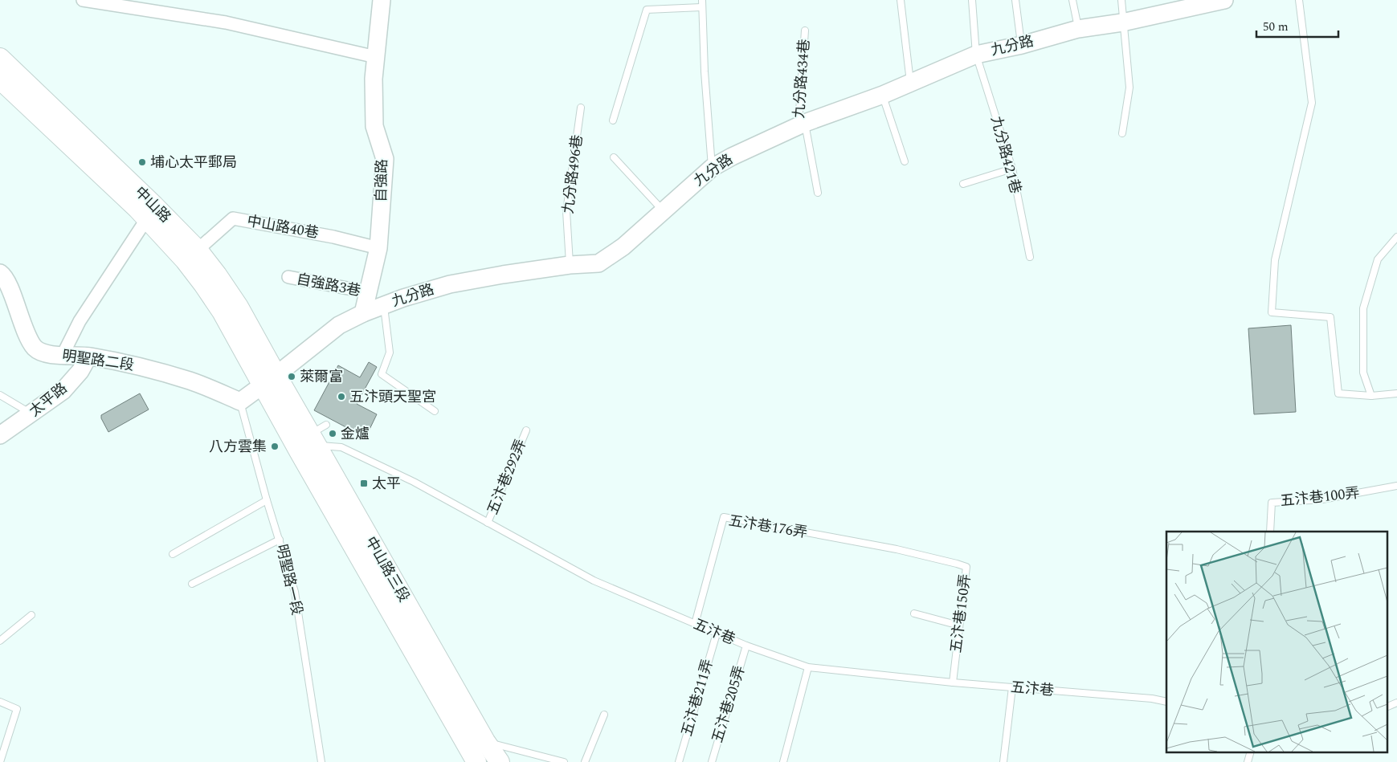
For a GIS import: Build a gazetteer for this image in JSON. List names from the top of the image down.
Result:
{
  "streets": {
    "main road": ["中山路", "中山路三段"],
    "street": [
      "九分路",
      "自強路",
      "中山路40巷",
      "自強路3巷",
      "明聖路二段",
      "太平路"
    ],
    "lane": [
      "九分路434巷",
      "九分路421巷",
      "九分路496巷",
      "五汴巷292弄",
      "五汴巷100弄",
      "五汴巷176弄",
      "明聖路一段",
      "五汴巷150弄",
      "五汴巷",
      "五汴巷211弄",
      "五汴巷205弄"
    ]
  },
  "crossings": [
    ["九分路", "九分路434巷"],
    ["九分路", "九分路421巷"],
    ["九分路", "九分路496巷"],
    ["九分路", "自強路"],
    ["九分路", "中山路"],
    ["九分路", "明聖路二段"],
    ["九分路", "中山路三段"],
    ["九分路", "明聖路一段"],
    ["自強路", "中山路40巷"],
    ["自強路", "自強路3巷"],
    ["中山路", "中山路40巷"],
    ["中山路", "中山路三段"],
    ["明聖路二段", "太平路"],
    ["明聖路二段", "明聖路一段"],
    ["五汴巷292弄", "五汴巷"],
    ["五汴巷176弄", "五汴巷150弄"],
    ["五汴巷176弄", "五汴巷"],
    ["中山路三段", "五汴巷"],
    ["五汴巷150弄", "五汴巷"],
    ["五汴巷", "五汴巷211弄"],
    ["五汴巷", "五汴巷205弄"]
  ],
  "places": {
    "other": [
      "埔心太平郵局",
      "萊爾富",
      "五汴頭天聖宮",
      "金爐",
      "八方雲集"
    ],
    "transit": ["太平"]
  },
  "scale_bar": "50 m"
}
